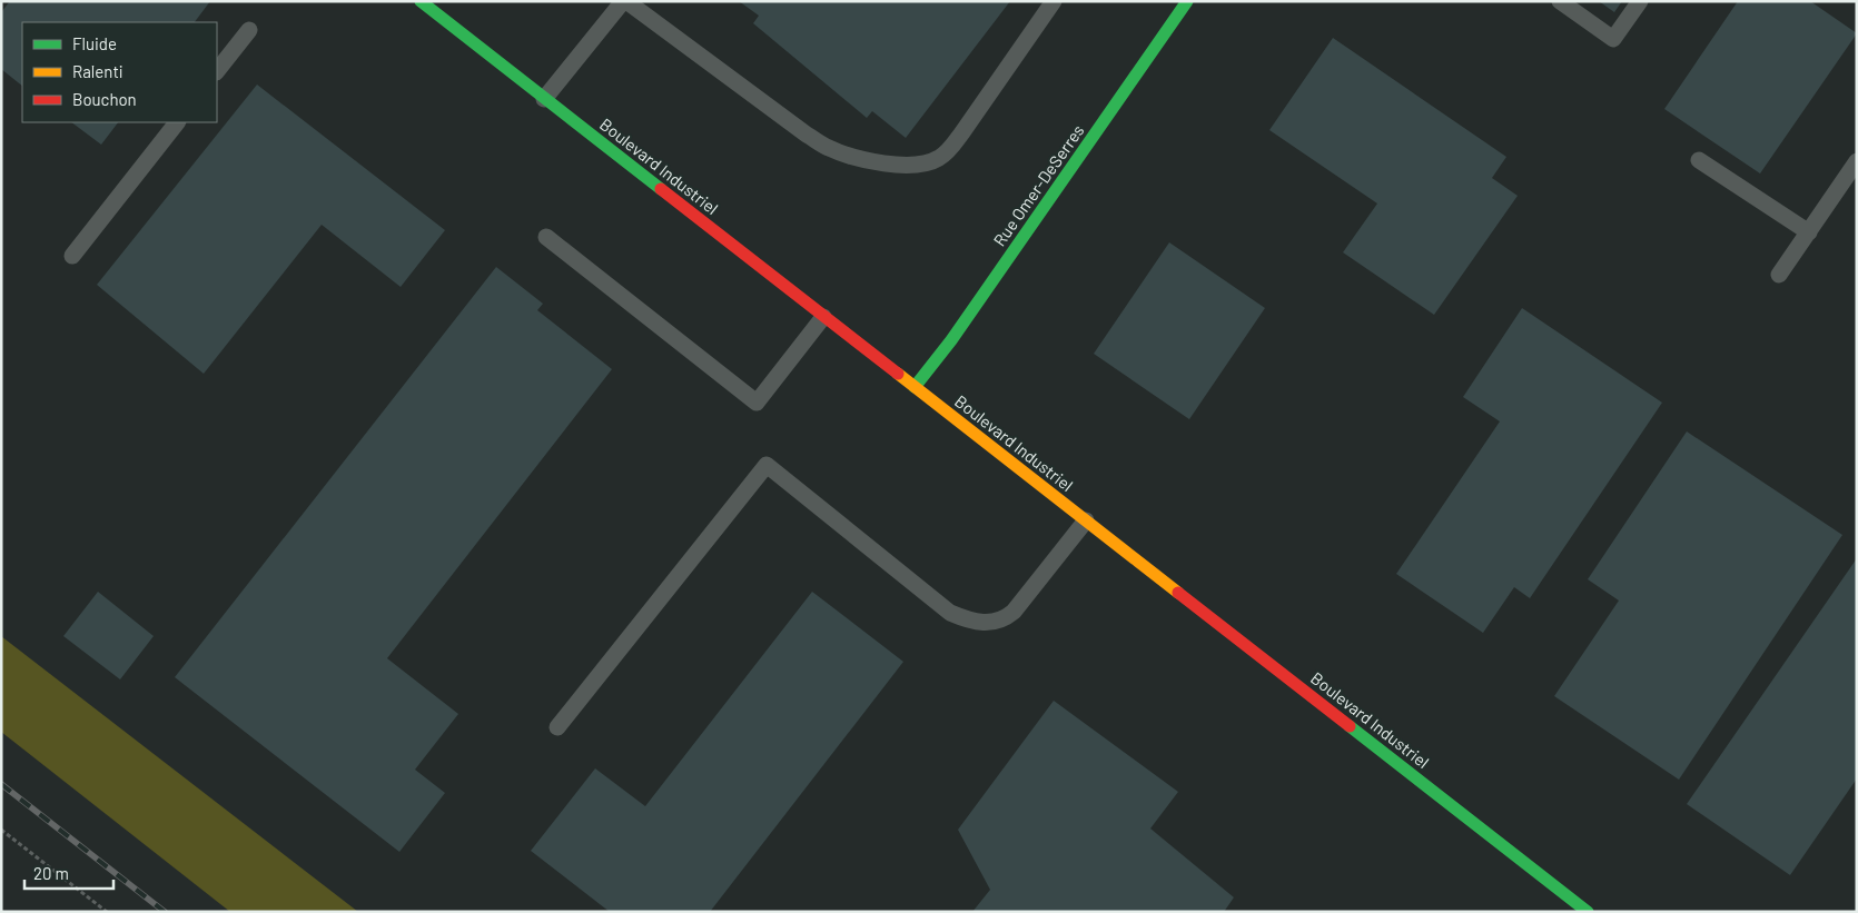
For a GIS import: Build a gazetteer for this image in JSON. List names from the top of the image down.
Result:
{
  "streets": {
    "street": ["Boulevard Industriel", "Rue Omer-DeSerres"]
  },
  "crossings": [
    ["Boulevard Industriel", "Rue Omer-DeSerres"]
  ],
  "legend": ["Fluide", "Ralenti", "Bouchon"],
  "scale_bar": "20 m"
}
